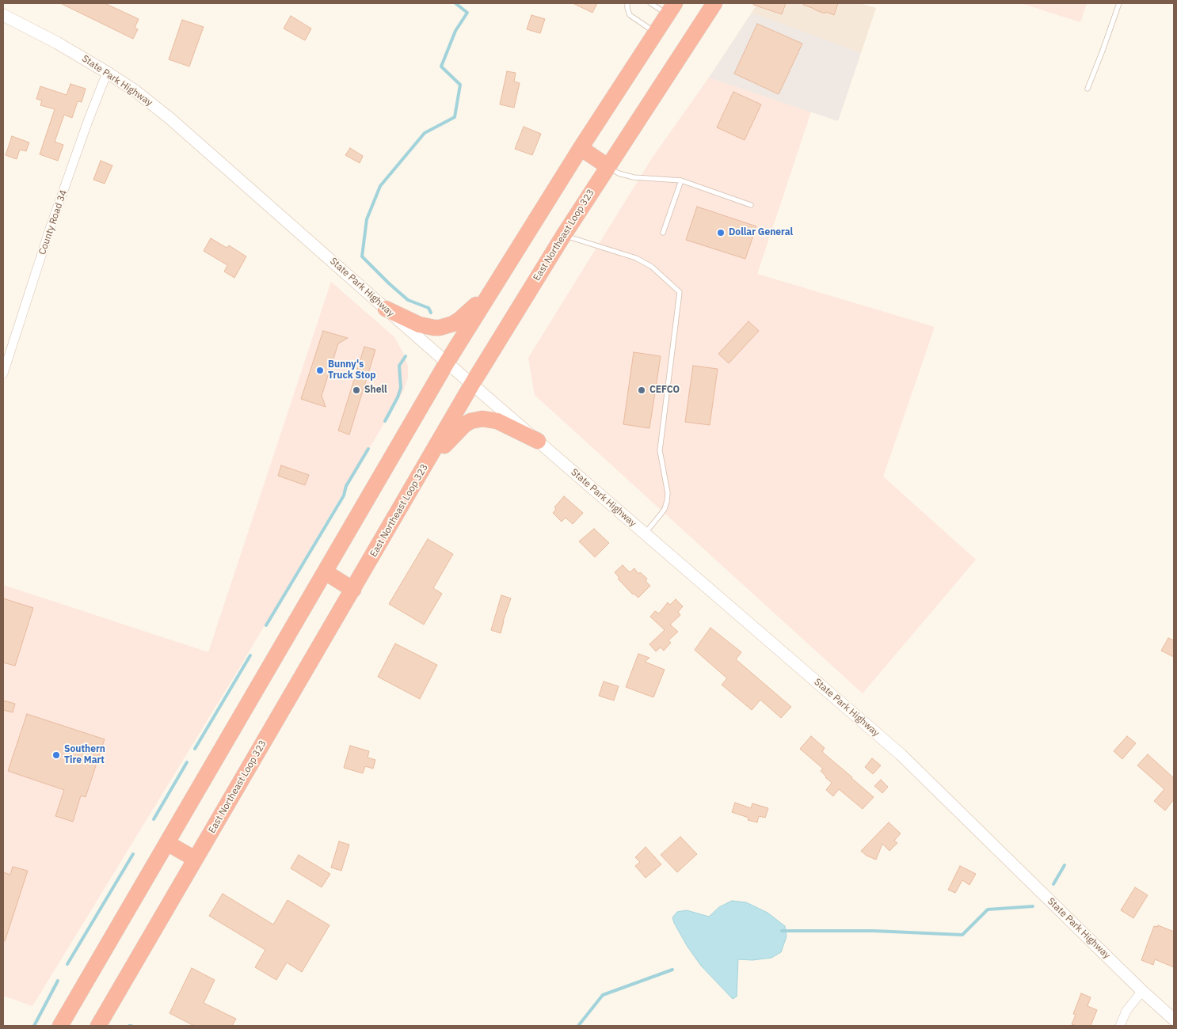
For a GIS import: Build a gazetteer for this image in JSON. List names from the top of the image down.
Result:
{
  "streets": {
    "highway": ["East Northeast Loop 323"],
    "main road": ["State Park Highway"],
    "street": ["County Road 34"]
  },
  "crossings": [
    ["State Park Highway", "County Road 34"],
    ["State Park Highway", "East Northeast Loop 323"]
  ],
  "places": [
    "Dollar General",
    "Bunny's Truck Stop",
    "Shell",
    "CEFCO",
    "Southern Tire Mart"
  ]
}
